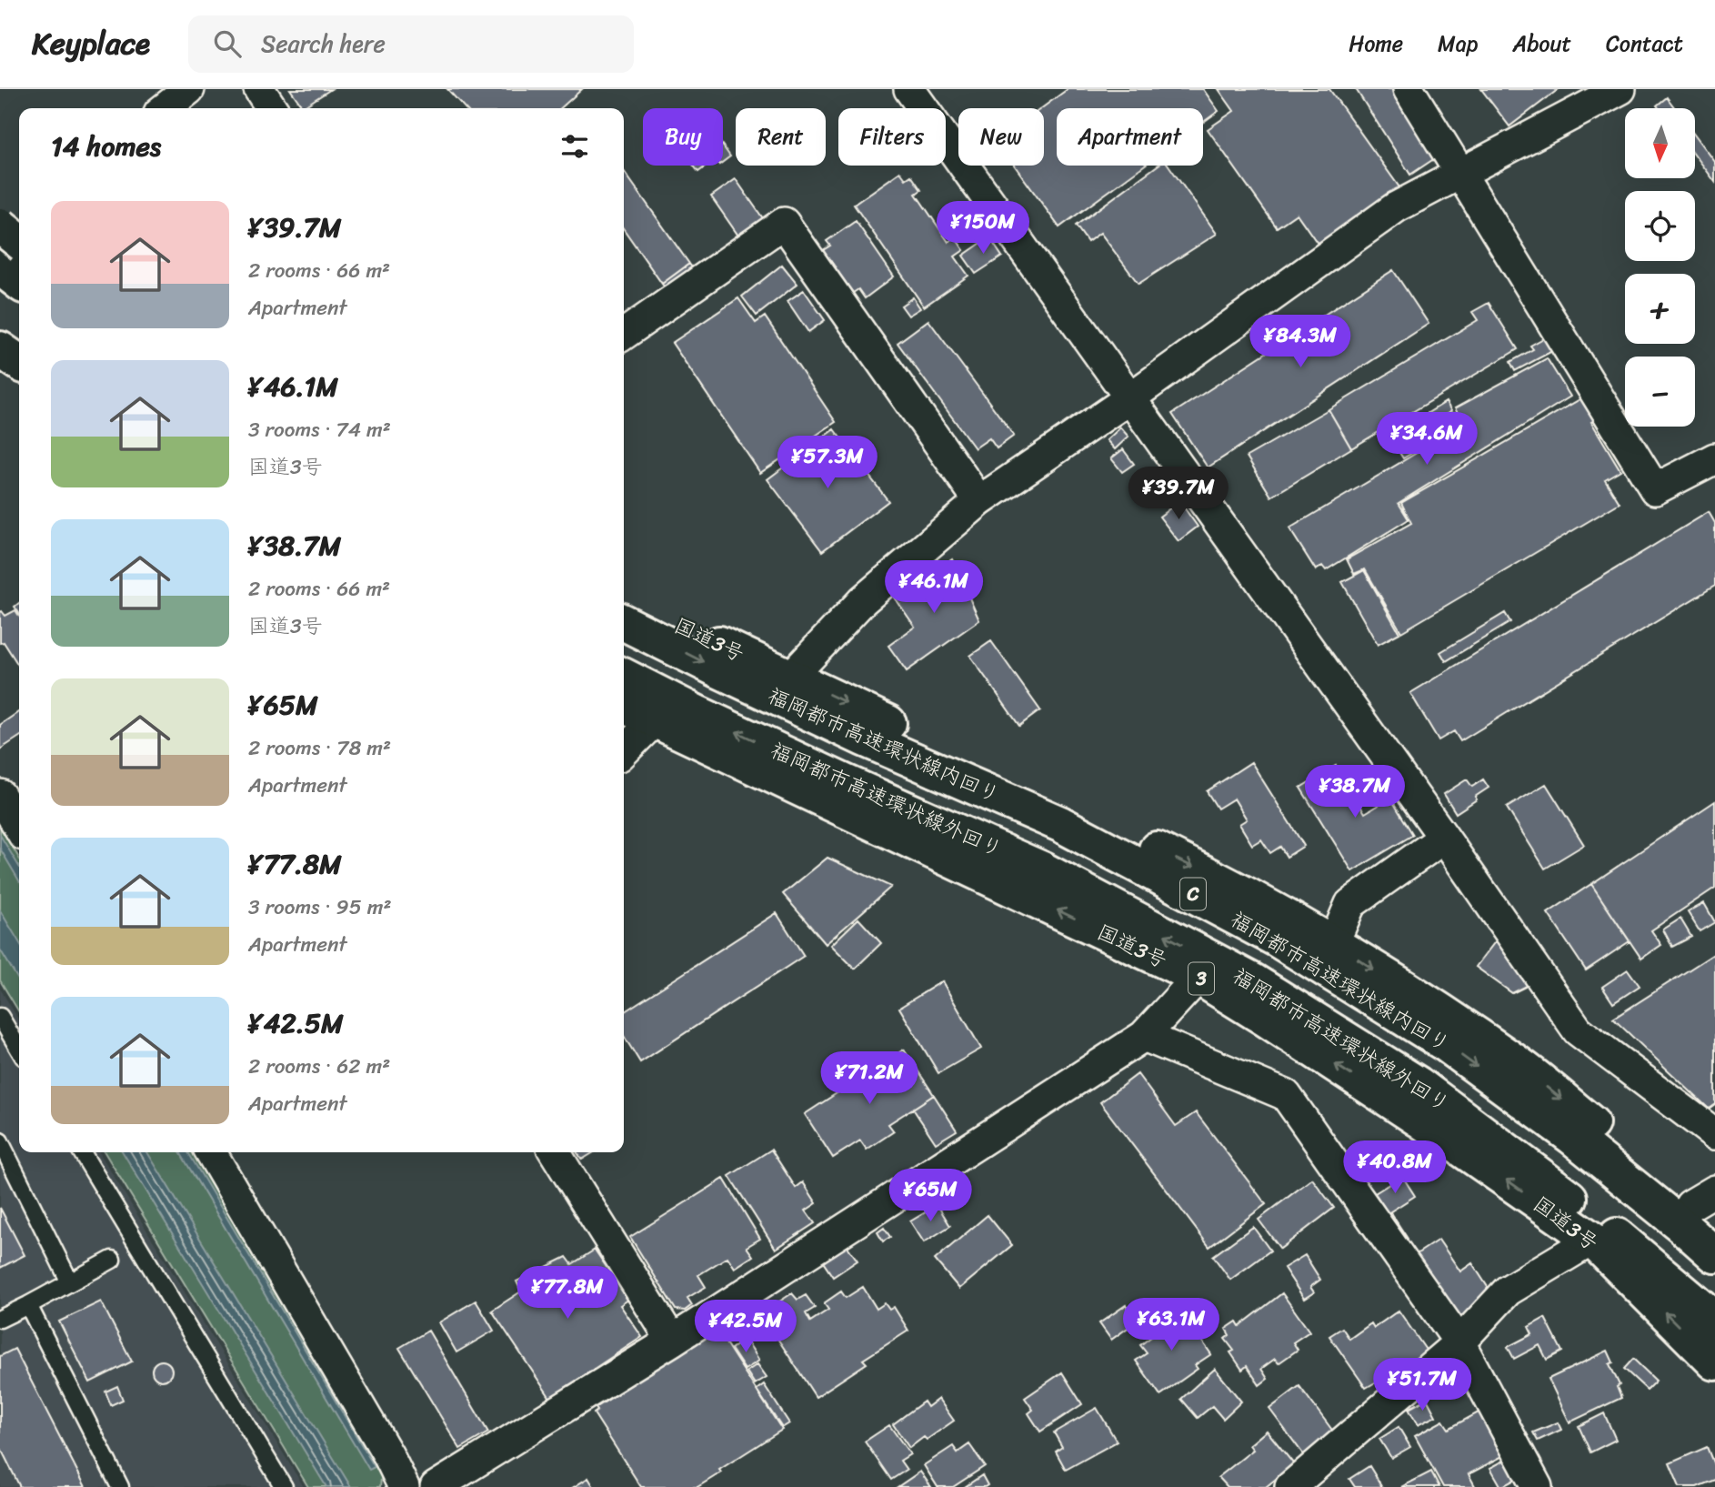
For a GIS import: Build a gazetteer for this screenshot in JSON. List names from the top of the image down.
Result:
{
  "streets": {
    "highway": [
      "国道3号",
      "福岡都市高速環状線内回り",
      "福岡都市高速環状線外回り",
      "C",
      "3"
    ]
  },
  "one_way": ["福岡都市高速環状線内回り", "福岡都市高速環状線外回り"],
  "north": "bottom",
  "page": {
    "header": "Keyplace",
    "search": "Search here",
    "nav": [
      "Home",
      "Map",
      "About",
      "Contact"
    ],
    "map_buttons": ["+", "−"],
    "chip": [
      "Buy",
      "Rent",
      "Filters",
      "New",
      "Apartment"
    ],
    "heading": "14 homes",
    "list": [
      {
        "name": "¥39.7M",
        "note": "2 rooms · 66 m² · Apartment"
      },
      {
        "name": "¥46.1M",
        "note": "3 rooms · 74 m² · 国道3号"
      },
      {
        "name": "¥38.7M",
        "note": "2 rooms · 66 m² · 国道3号"
      },
      {
        "name": "¥65M",
        "note": "2 rooms · 78 m² · Apartment"
      },
      {
        "name": "¥77.8M",
        "note": "3 rooms · 95 m² · Apartment"
      },
      {
        "name": "¥42.5M",
        "note": "2 rooms · 62 m² · Apartment"
      }
    ],
    "price": [
      "¥150M",
      "¥84.3M",
      "¥34.6M",
      "¥57.3M",
      "¥39.7M",
      "¥46.1M",
      "¥38.7M",
      "¥71.2M",
      "¥40.8M",
      "¥65M",
      "¥77.8M",
      "¥63.1M",
      "¥42.5M",
      "¥51.7M"
    ]
  }
}
